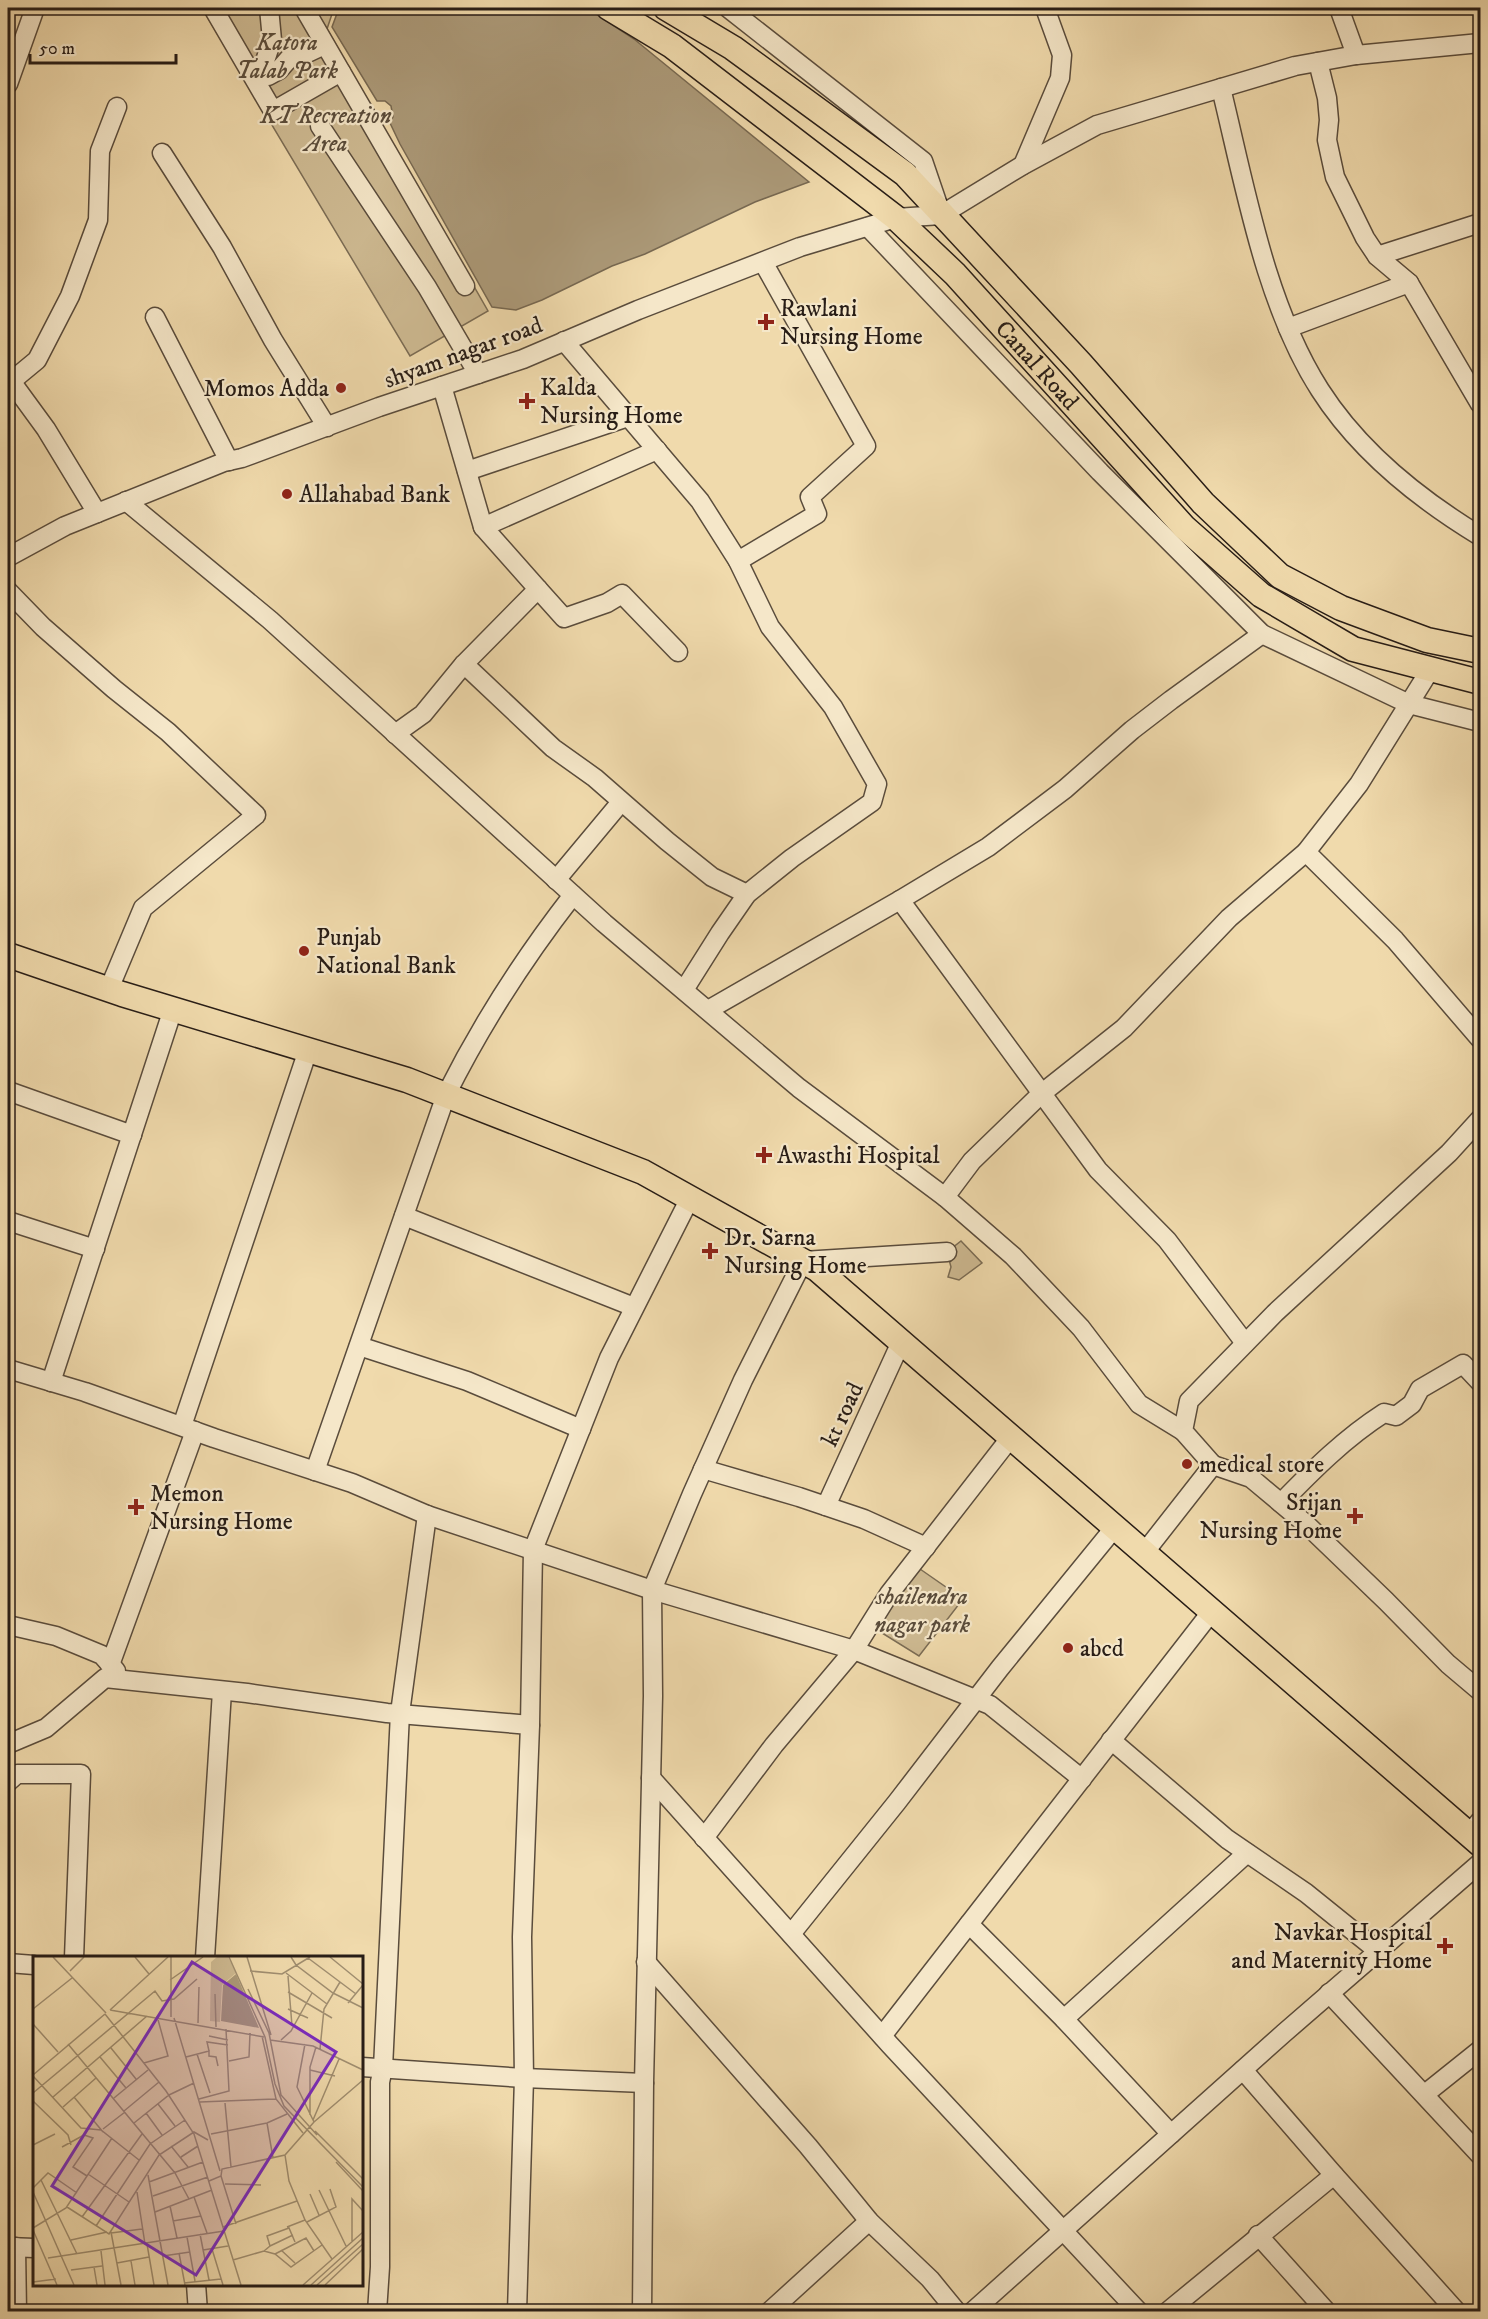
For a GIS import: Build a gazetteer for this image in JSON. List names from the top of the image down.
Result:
{
  "streets": {
    "main road": ["Canal Road"],
    "street": ["shyam nagar road", "kt road"]
  },
  "crossings": [
    ["shyam nagar road", "Canal Road"]
  ],
  "parks": ["Katora Talab Park", "KT Recreation Area", "shailendra nagar park"],
  "places": {
    "health": [
      "Rawlani Nursing Home",
      "Kalda Nursing Home",
      "Awasthi Hospital",
      "Dr. Sarna Nursing Home",
      "Memon Nursing Home",
      "Srijan Nursing Home",
      "Navkar Hospital and Maternity Home"
    ],
    "other": [
      "Momos Adda",
      "Allahabad Bank",
      "Punjab National Bank",
      "medical store",
      "abcd"
    ]
  },
  "scale_bar": "50 m"
}
